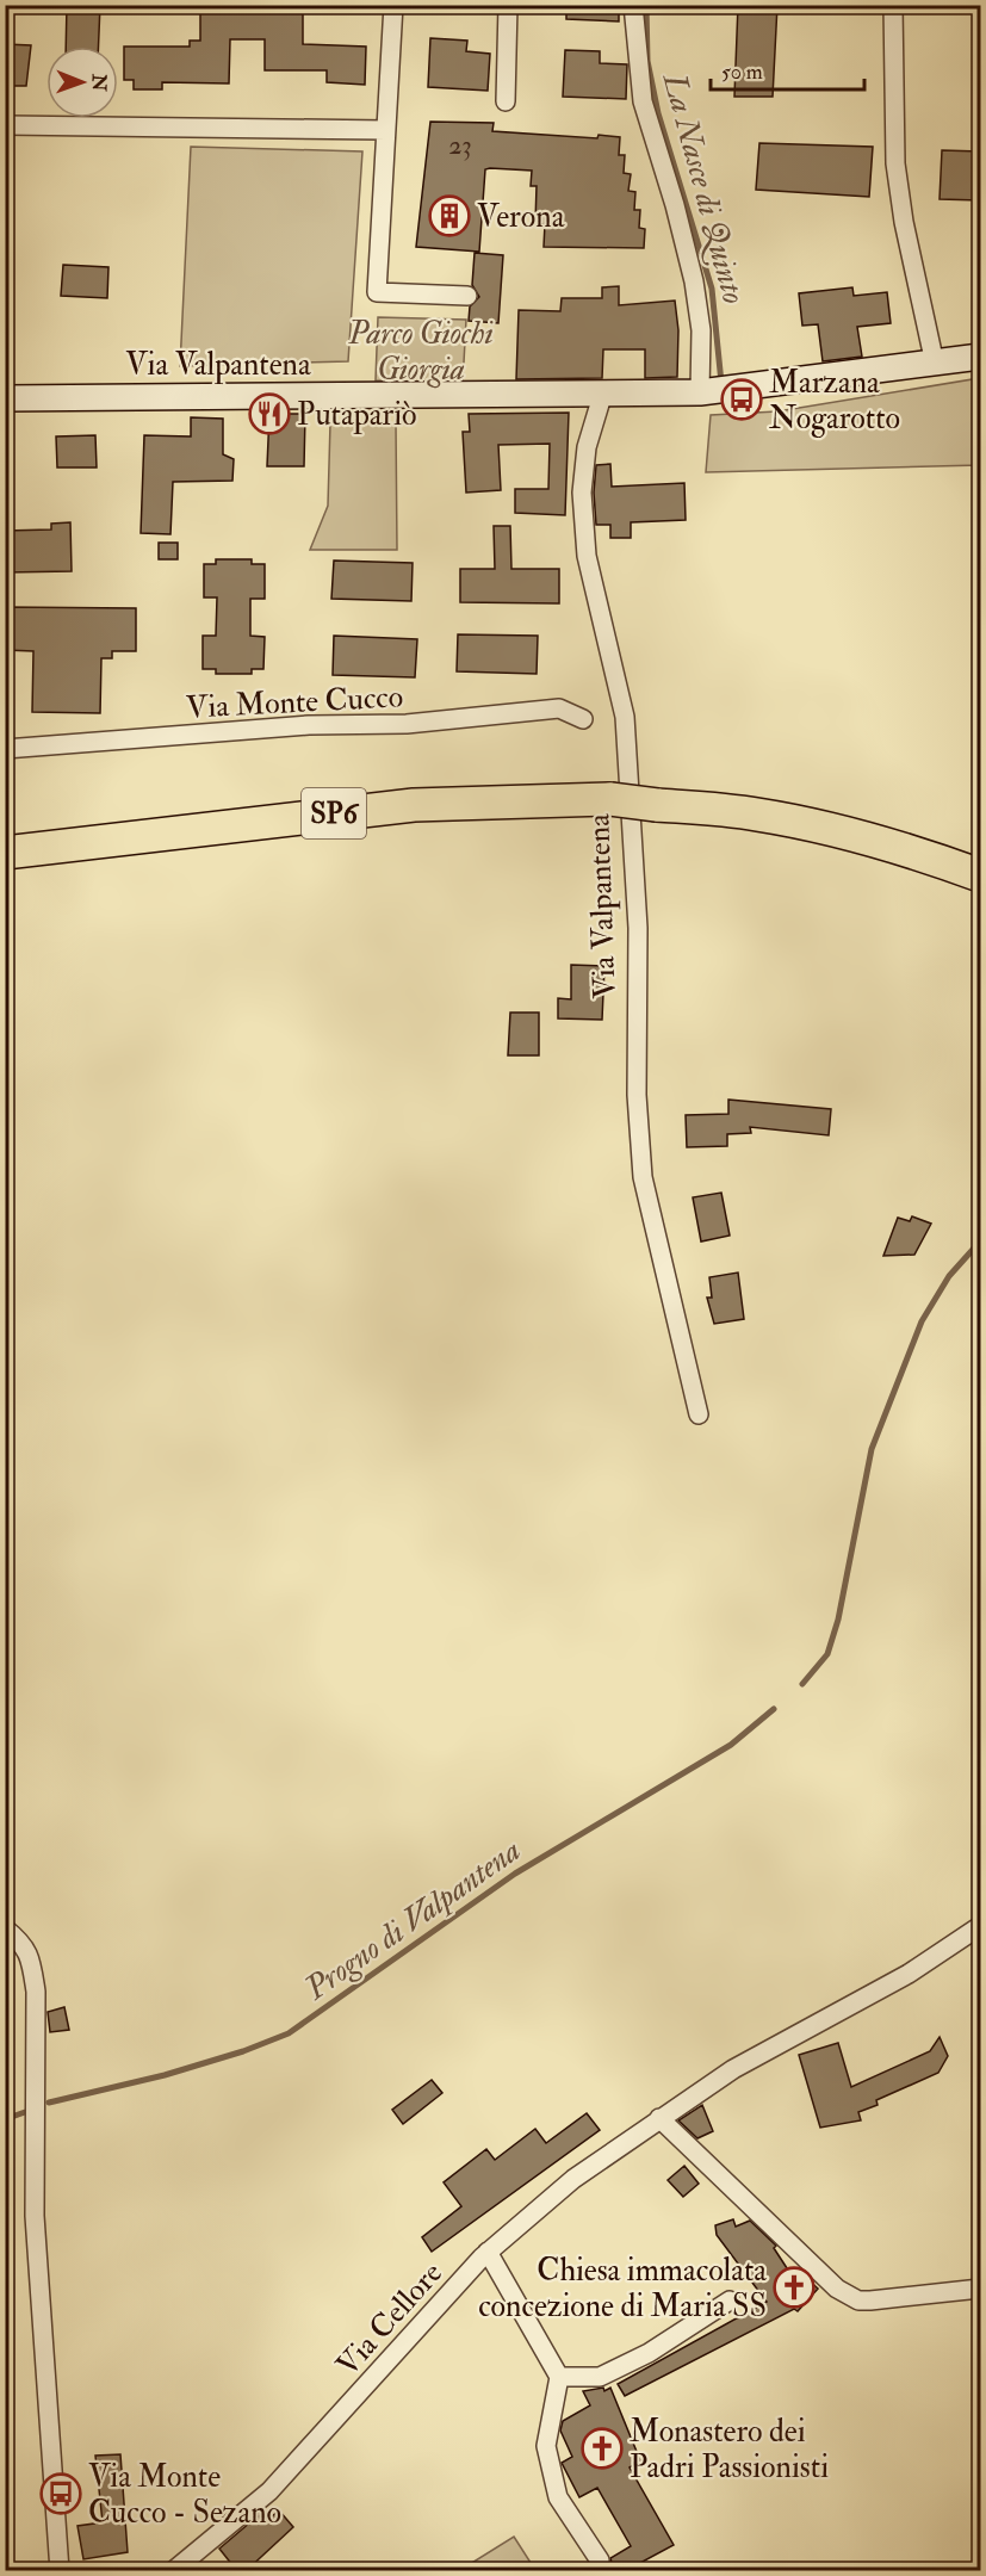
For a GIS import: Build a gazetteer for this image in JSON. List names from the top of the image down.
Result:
{
  "streets": {
    "highway": ["SP6"],
    "street": ["Via Valpantena", "Via Monte Cucco", "Via Cellore"]
  },
  "water": ["La Nasce di Quinto", "Progno di Valpantena"],
  "parks": ["Parco Giochi Giorgia"],
  "places": {
    "building": ["Verona"],
    "bus stop": ["Marzana Nogarotto", "Via Monte Cucco - Sezano"],
    "restaurant": ["Putapariò"],
    "church": ["Chiesa immacolata concezione di Maria SS", "Monastero dei Padri Passionisti"]
  },
  "house_numbers": ["23"],
  "scale_bar": "50 m",
  "north": "right"
}
